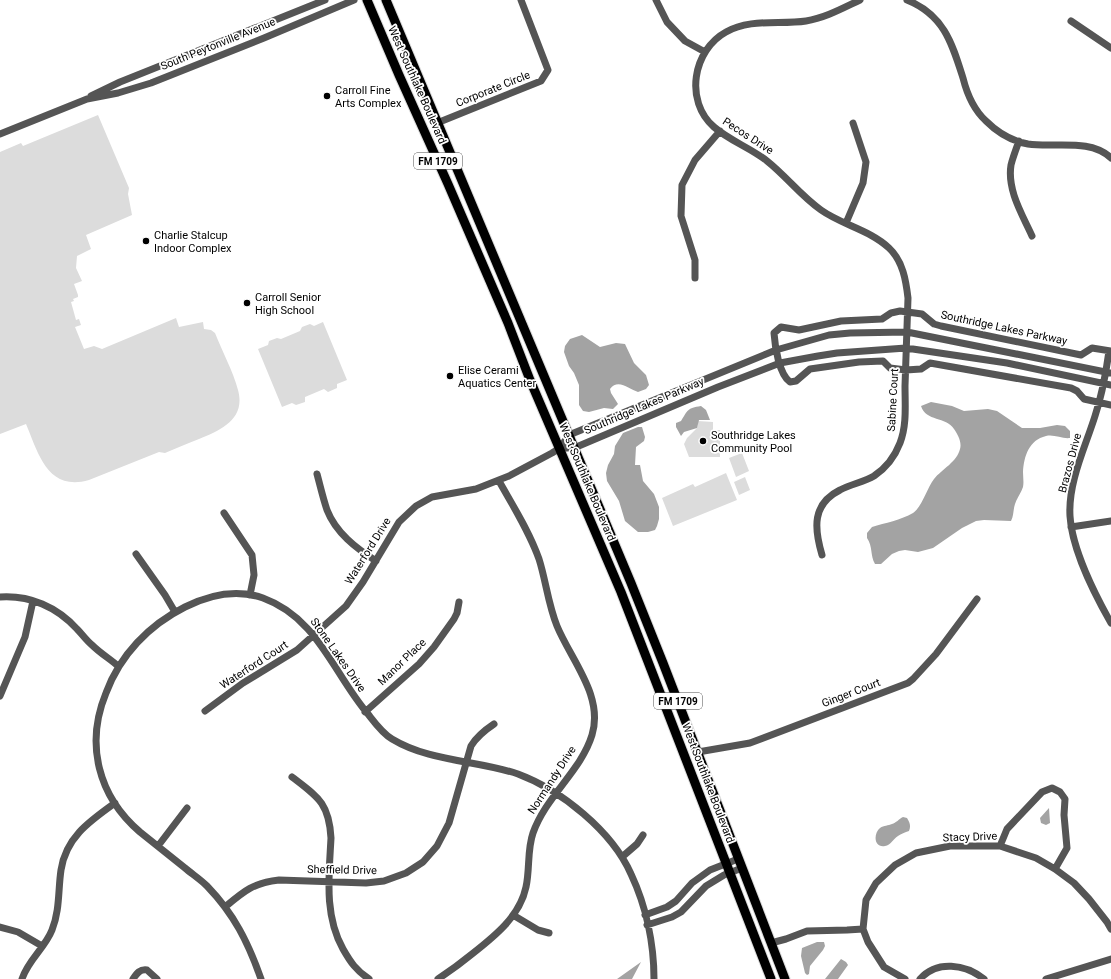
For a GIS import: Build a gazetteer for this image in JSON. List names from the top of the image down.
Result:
{
  "streets": {
    "main road": ["West Southlake Boulevard", "FM 1709"],
    "street": [
      "South Peytonville Avenue",
      "Corporate Circle",
      "Pecos Drive",
      "Southridge Lakes Parkway",
      "Sabine Court",
      "Brazos Drive",
      "Waterford Drive",
      "Stone Lakes Drive",
      "Manor Place",
      "Waterford Court",
      "Ginger Court",
      "Normandy Drive",
      "Stacy Drive",
      "Sheffield Drive"
    ]
  },
  "crossings": [
    ["West Southlake Boulevard", "Corporate Circle"],
    ["West Southlake Boulevard", "Southridge Lakes Parkway"],
    ["West Southlake Boulevard", "Waterford Drive"],
    ["West Southlake Boulevard", "Ginger Court"],
    ["Pecos Drive", "Southridge Lakes Parkway"],
    ["Pecos Drive", "Sabine Court"],
    ["Southridge Lakes Parkway", "Sabine Court"],
    ["Southridge Lakes Parkway", "Brazos Drive"],
    ["Southridge Lakes Parkway", "Waterford Drive"],
    ["Waterford Drive", "Stone Lakes Drive"],
    ["Waterford Drive", "Waterford Court"],
    ["Waterford Drive", "Normandy Drive"],
    ["Stone Lakes Drive", "Manor Place"],
    ["Stone Lakes Drive", "Waterford Court"],
    ["Stone Lakes Drive", "Normandy Drive"],
    ["Stone Lakes Drive", "Sheffield Drive"]
  ],
  "places": [
    "Carroll Fine Arts Complex",
    "Charlie Stalcup Indoor Complex",
    "Carroll Senior High School",
    "Elise Cerami Aquatics Center",
    "Southridge Lakes Community Pool"
  ]
}
